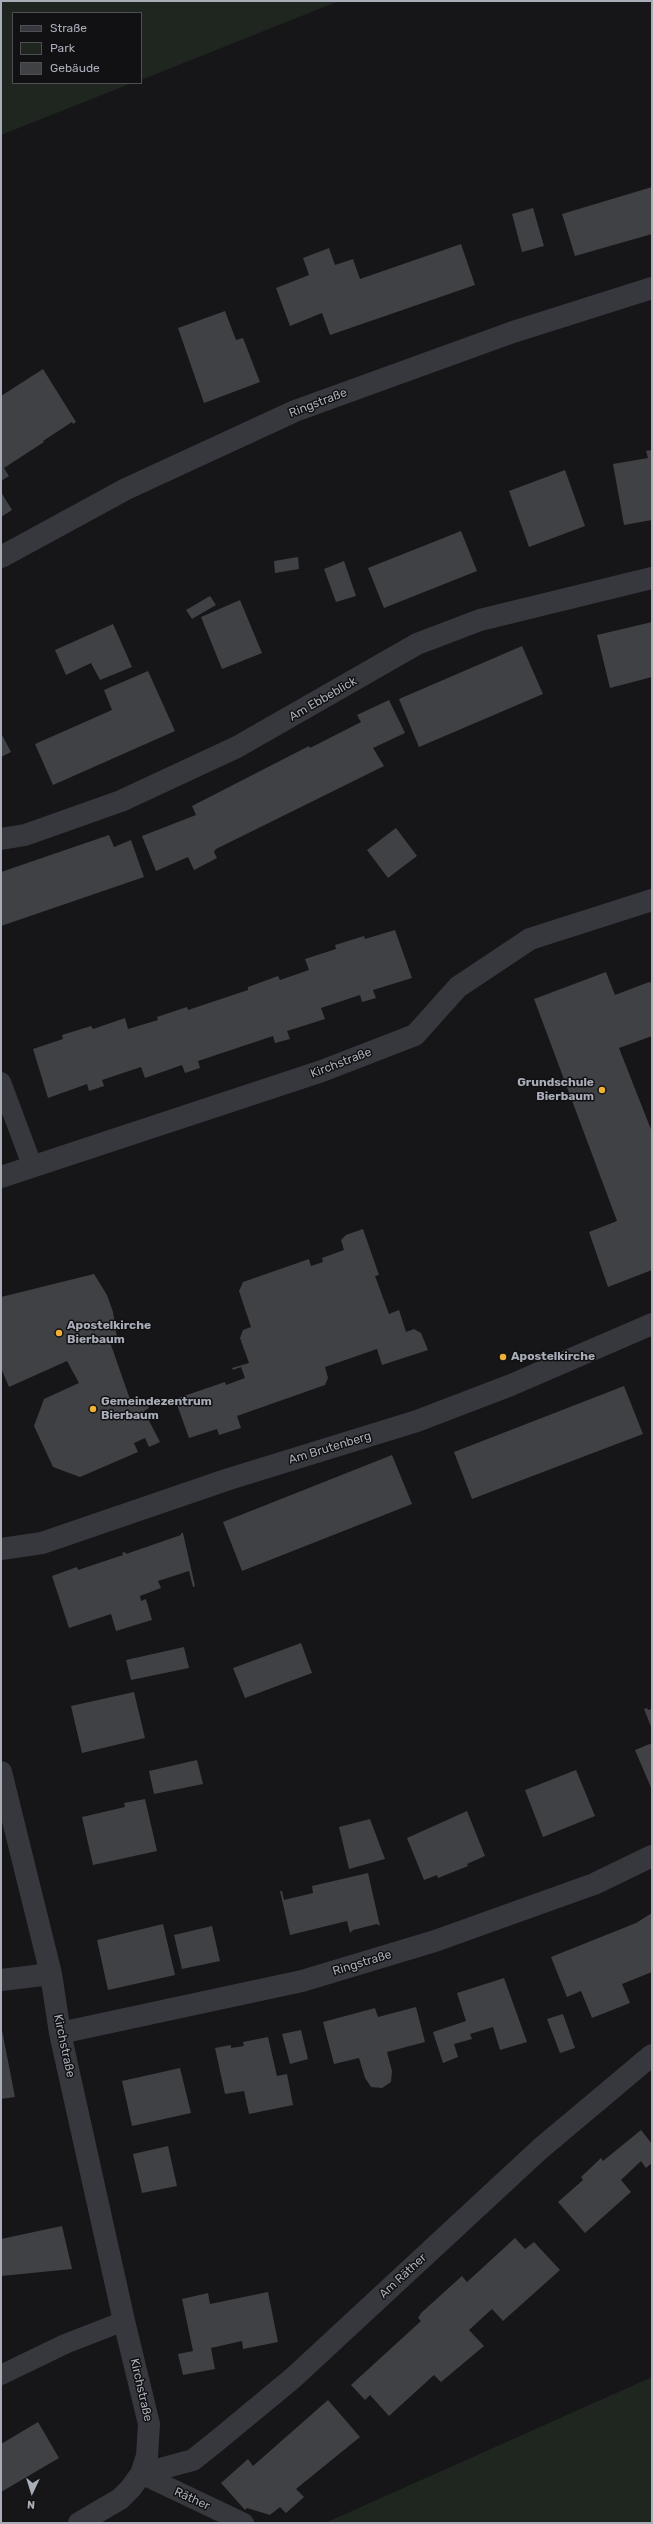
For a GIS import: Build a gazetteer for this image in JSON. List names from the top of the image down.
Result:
{
  "streets": {
    "street": [
      "Ringstraße",
      "Am Ebbeblick",
      "Kirchstraße",
      "Am Brutenberg",
      "Am Räther"
    ],
    "lane": ["Räther"]
  },
  "crossings": [
    ["Ringstraße", "Kirchstraße"],
    ["Kirchstraße", "Am Räther"],
    ["Kirchstraße", "Räther"],
    ["Am Räther", "Räther"]
  ],
  "places": [
    "Grundschule Bierbaum",
    "Apostelkirche Bierbaum",
    "Apostelkirche",
    "Gemeindezentrum Bierbaum"
  ],
  "legend": ["Straße", "Park", "Gebäude"],
  "north": "bottom"
}
